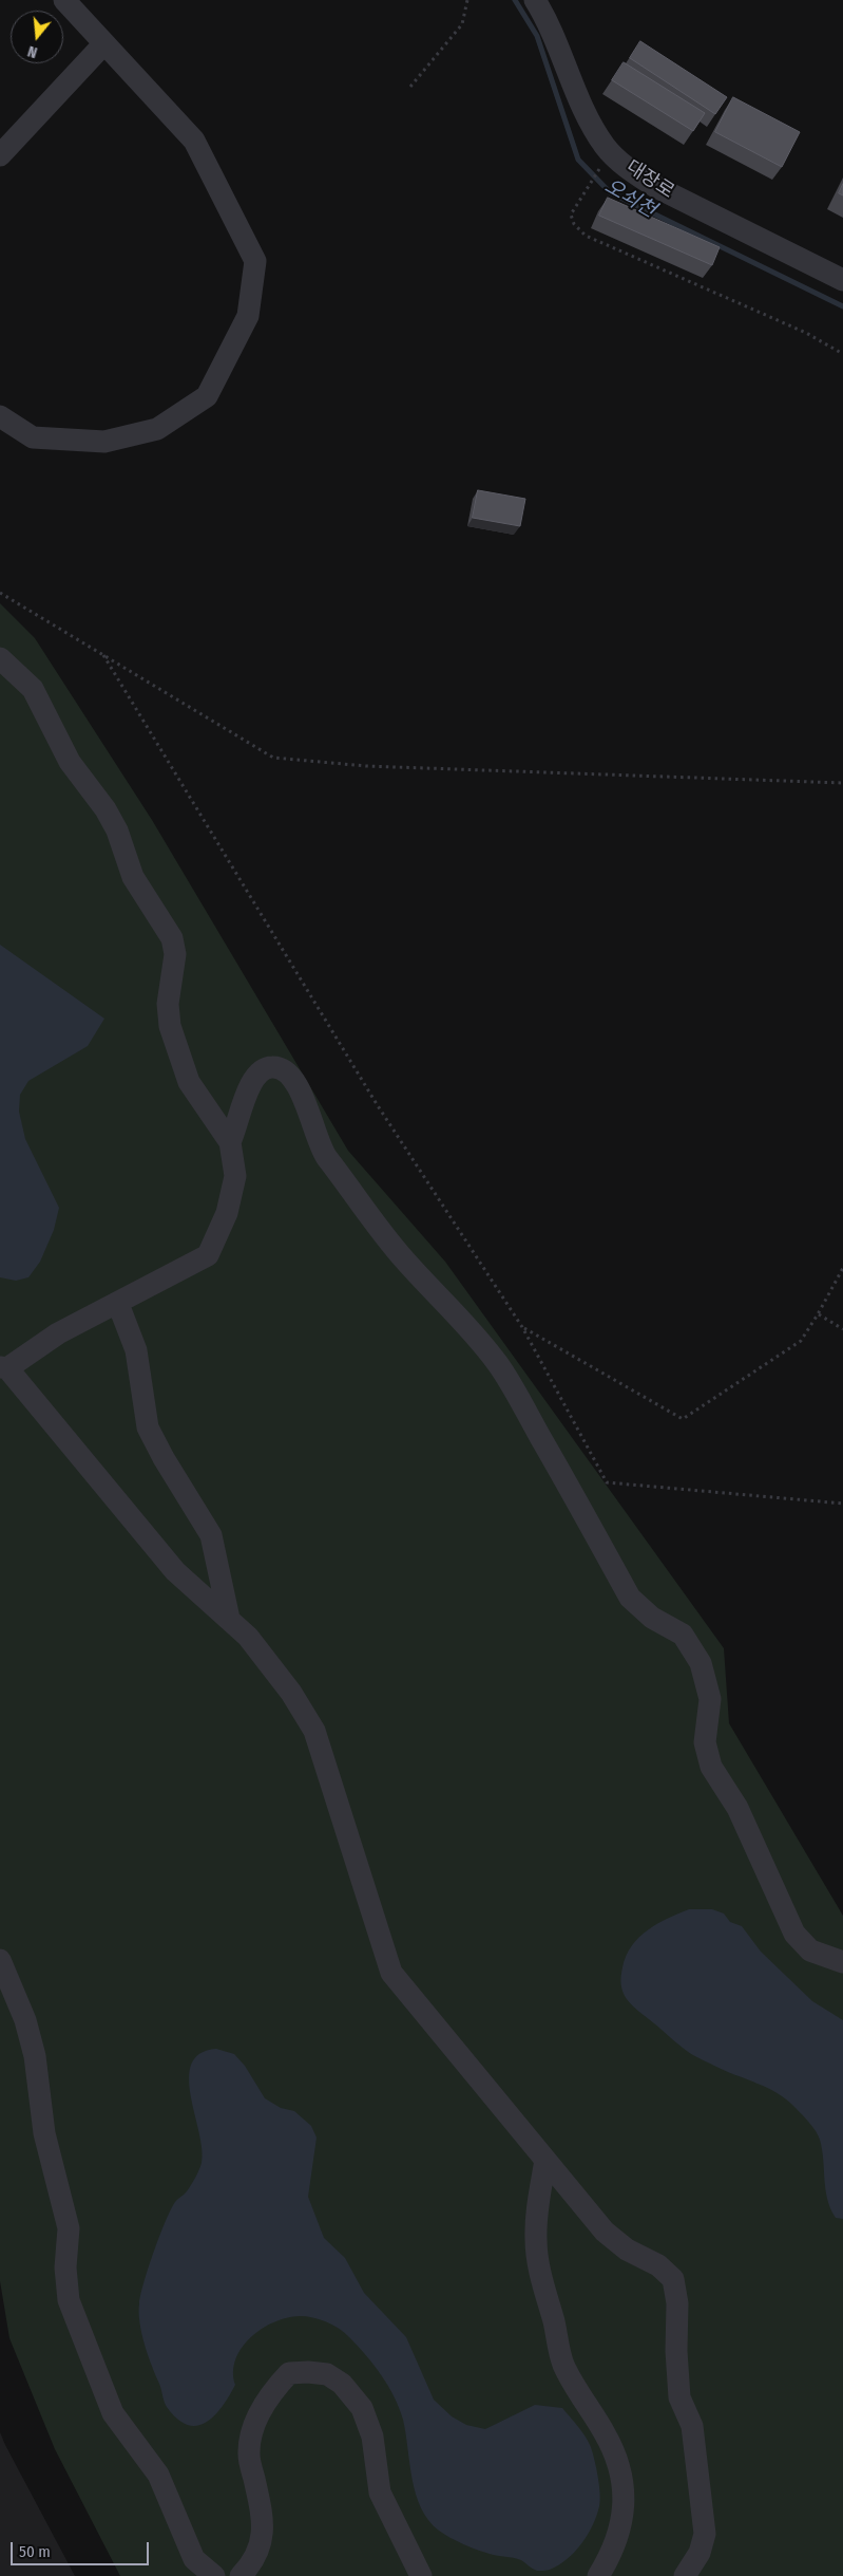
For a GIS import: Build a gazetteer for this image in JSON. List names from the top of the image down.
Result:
{
  "streets": {
    "street": ["대장로"]
  },
  "water": ["오쇠천"],
  "scale_bar": "50 m",
  "north": "bottom"
}
